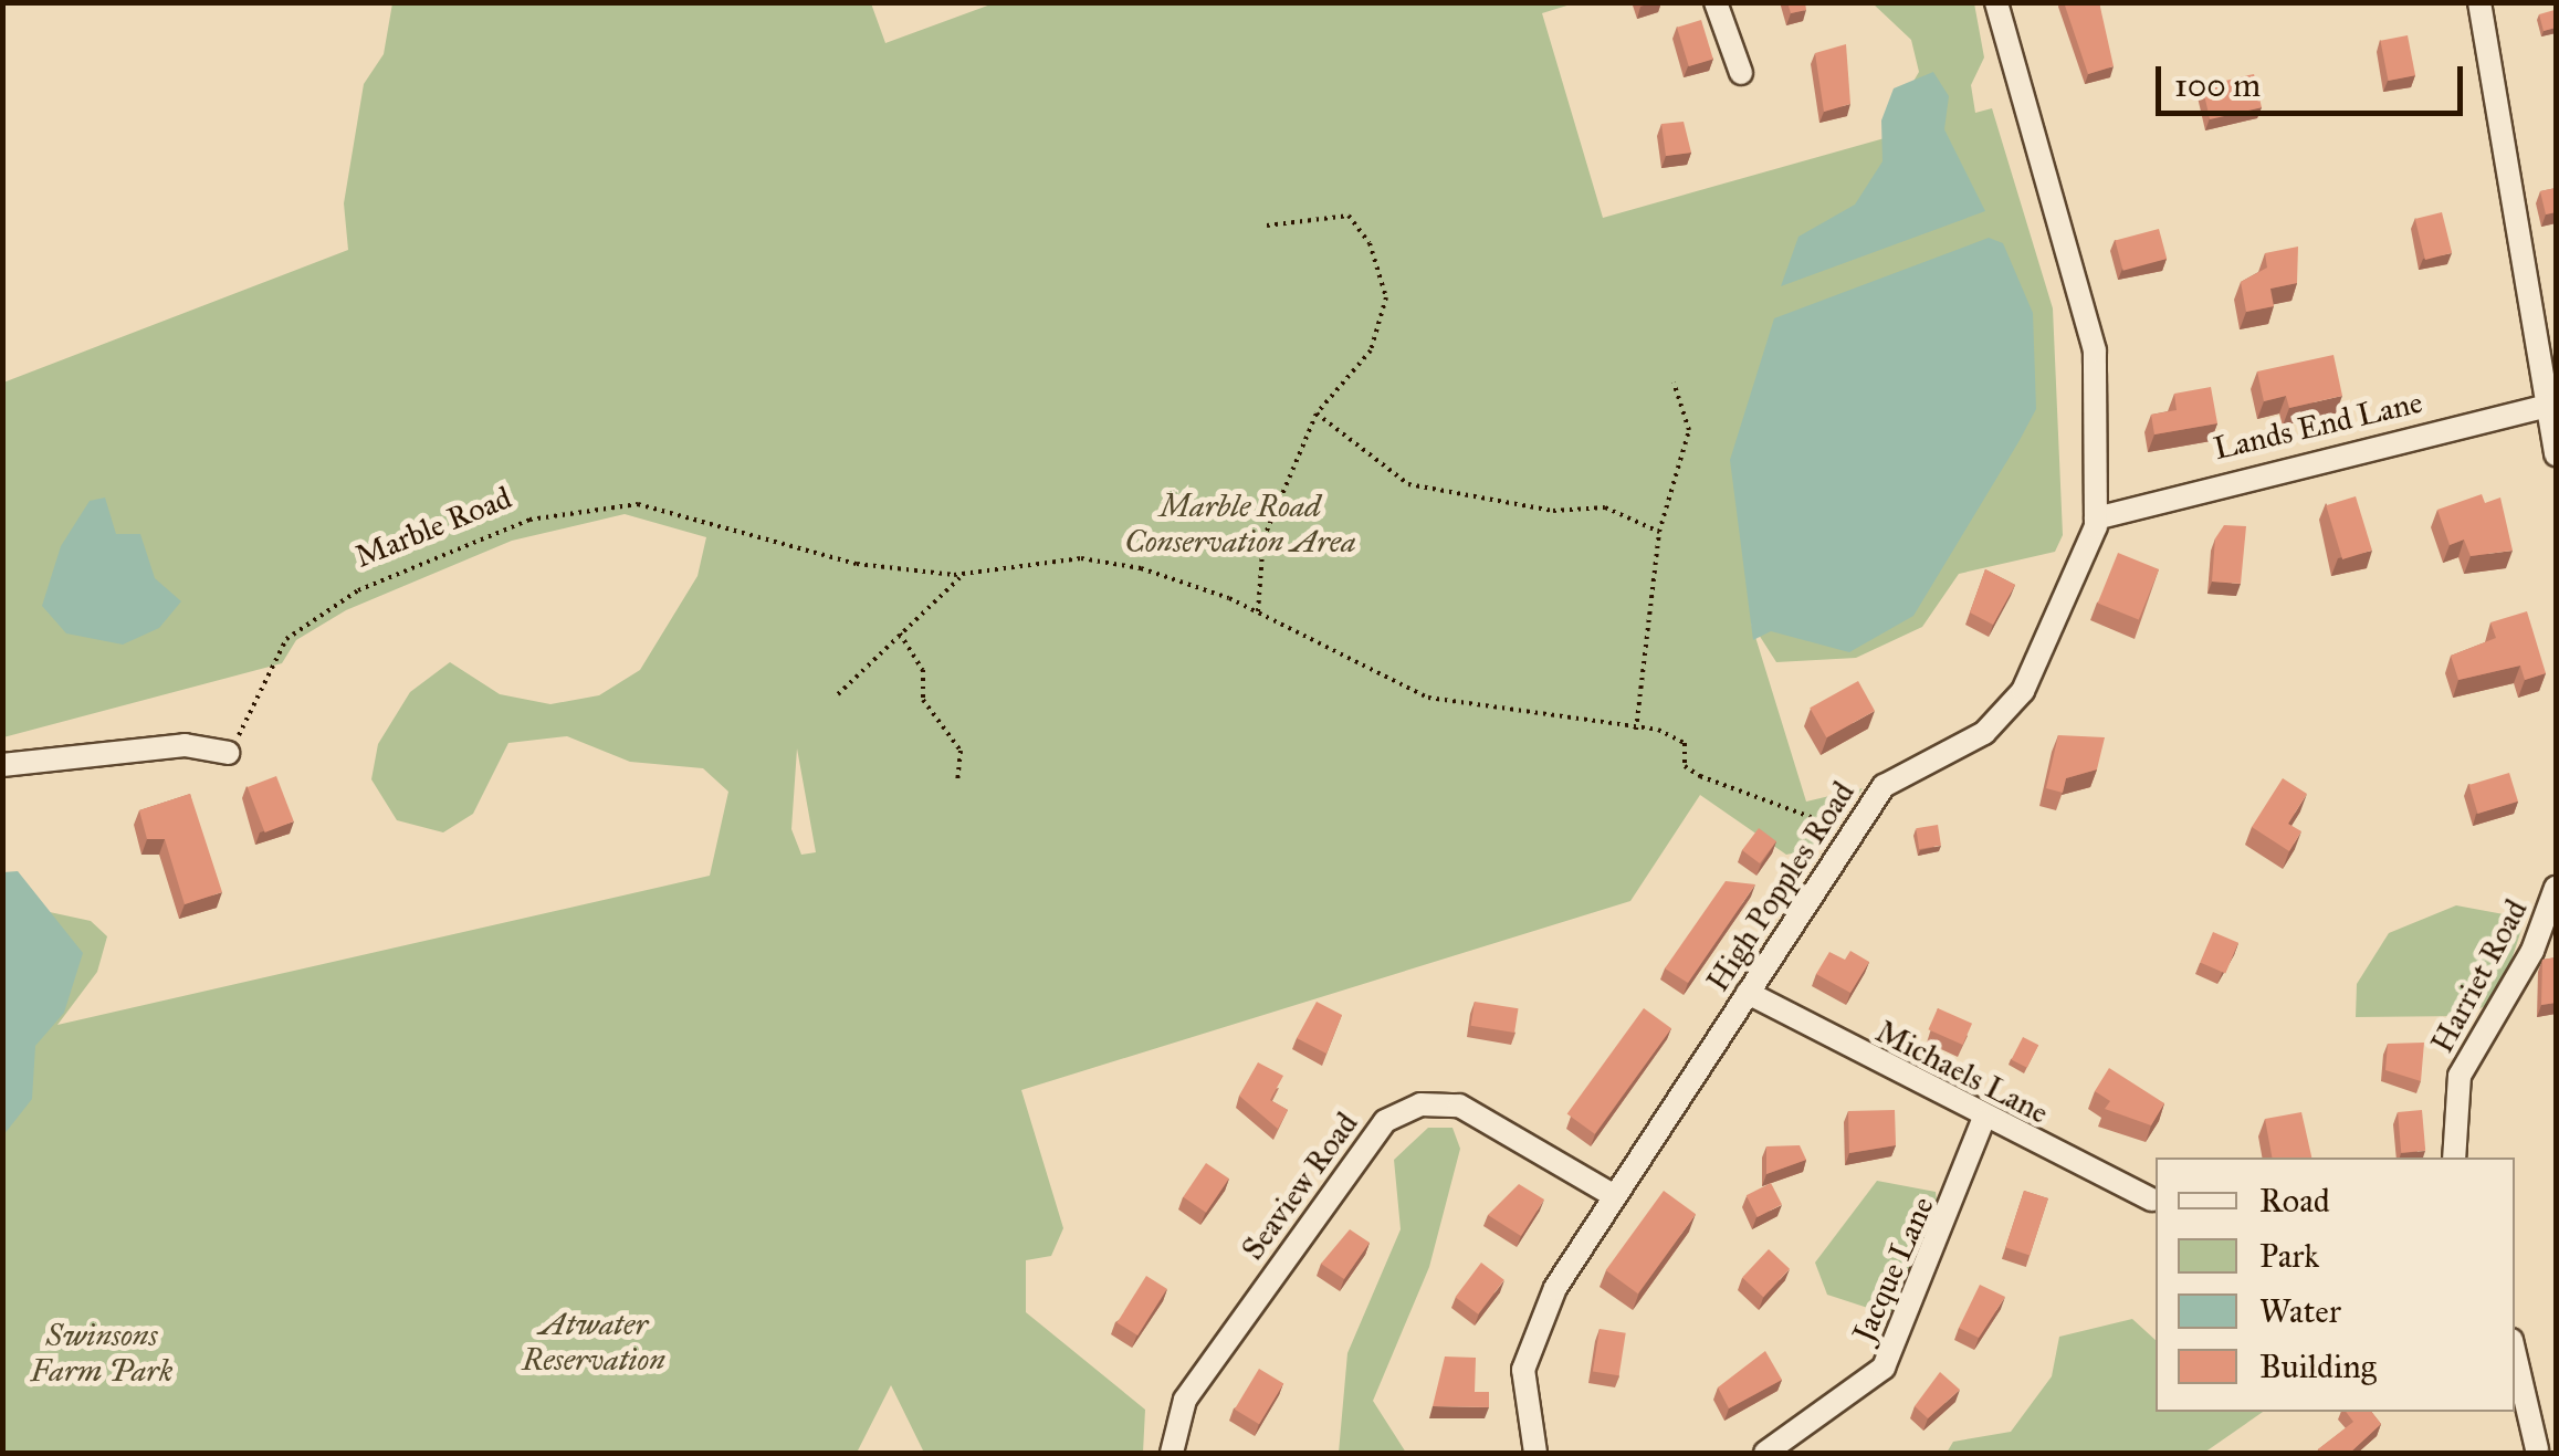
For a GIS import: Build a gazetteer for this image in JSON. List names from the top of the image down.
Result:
{
  "streets": {
    "street": [
      "Lands End Lane",
      "High Popples Road",
      "Harriet Road",
      "Michaels Lane",
      "Seaview Road",
      "Jacque Lane"
    ],
    "path": ["Marble Road"]
  },
  "crossings": [
    ["Lands End Lane", "High Popples Road"],
    ["Marble Road", "High Popples Road"],
    ["High Popples Road", "Michaels Lane"],
    ["High Popples Road", "Seaview Road"],
    ["Michaels Lane", "Jacque Lane"]
  ],
  "parks": ["Marble Road Conservation Area", "Atwater Reservation", "Swinsons Farm Park"],
  "legend": [
    "Road",
    "Park",
    "Water",
    "Building"
  ],
  "scale_bar": "100 m"
}
